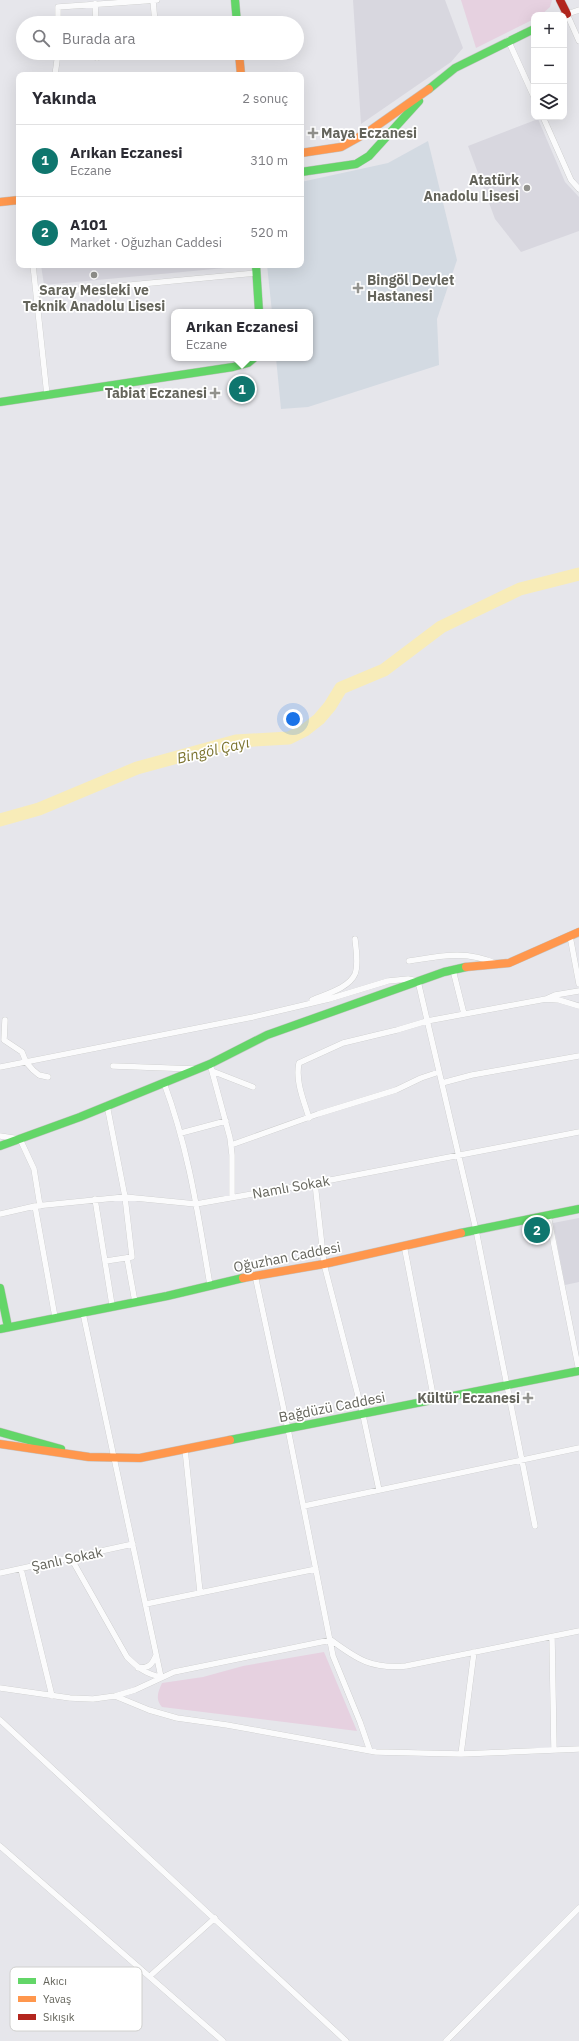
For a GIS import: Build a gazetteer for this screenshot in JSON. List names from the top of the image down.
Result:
{
  "streets": {
    "street": [
      "Namlı Sokak",
      "Oğuzhan Caddesi",
      "Bağdüzü Caddesi",
      "Şanlı Sokak"
    ]
  },
  "water": ["Bingöl Çayı"],
  "places": {
    "health": [
      "Maya Eczanesi",
      "Bingöl Devlet Hastanesi",
      "Tabiat Eczanesi",
      "Kültür Eczanesi"
    ],
    "other": ["Atatürk Anadolu Lisesi", "Saray Mesleki ve Teknik Anadolu Lisesi"]
  },
  "legend": ["Akıcı", "Yavaş", "Sıkışık"],
  "page": {
    "map_buttons": ["+", "−"],
    "search": "Burada ara",
    "heading": ["Yakında", "2 sonuç"],
    "list": [
      {
        "mark": "1",
        "name": "Arıkan Eczanesi",
        "note": "Eczane",
        "value": "310 m"
      },
      {
        "mark": "2",
        "name": "A101",
        "note": "Market · Oğuzhan Caddesi",
        "value": "520 m"
      }
    ],
    "popup": ["Arıkan Eczanesi", "Eczane"],
    "pins": ["1", "2"]
  }
}
